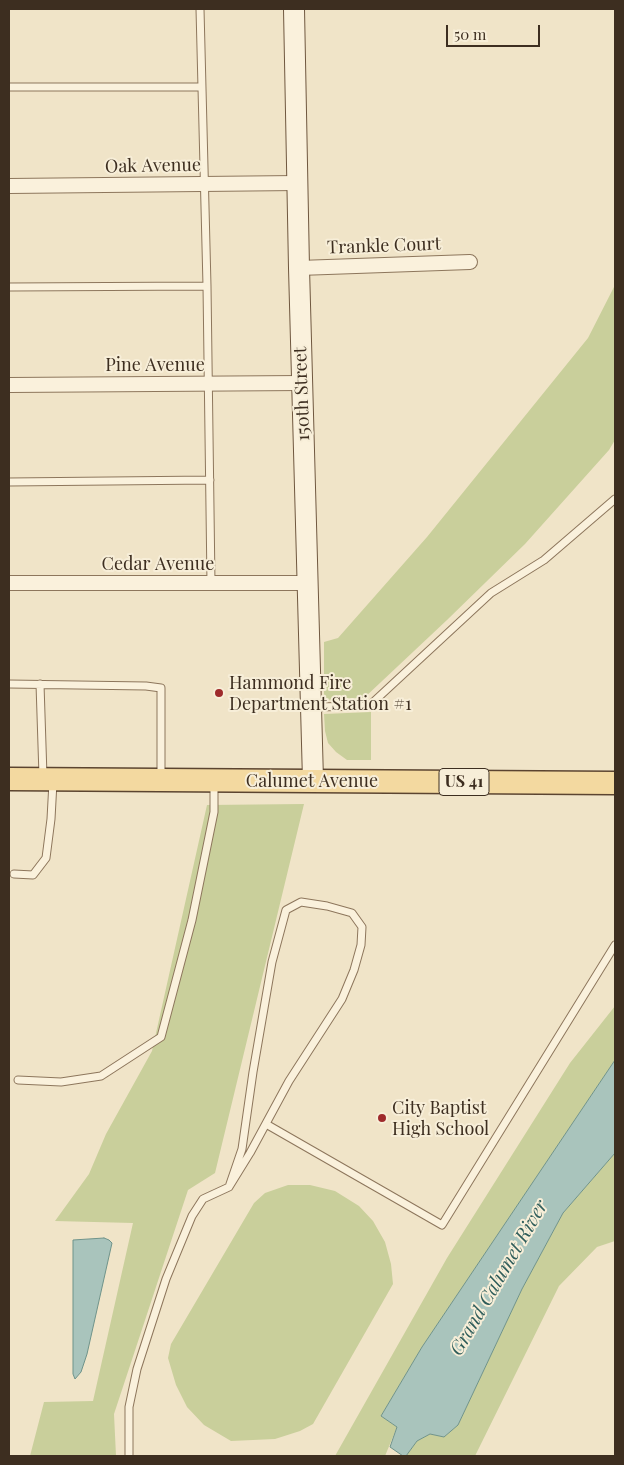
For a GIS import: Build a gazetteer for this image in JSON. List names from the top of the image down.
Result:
{
  "streets": {
    "main road": ["Calumet Avenue", "US 41"],
    "street": [
      "Oak Avenue",
      "Trankle Court",
      "Pine Avenue",
      "150th Street",
      "Cedar Avenue"
    ]
  },
  "crossings": [
    ["Oak Avenue", "150th Street"],
    ["Trankle Court", "150th Street"],
    ["Pine Avenue", "150th Street"],
    ["150th Street", "Cedar Avenue"],
    ["150th Street", "Calumet Avenue"]
  ],
  "water": ["Grand Calumet River"],
  "places": ["Hammond Fire Department Station #1", "City Baptist High School"],
  "scale_bar": "50 m"
}
